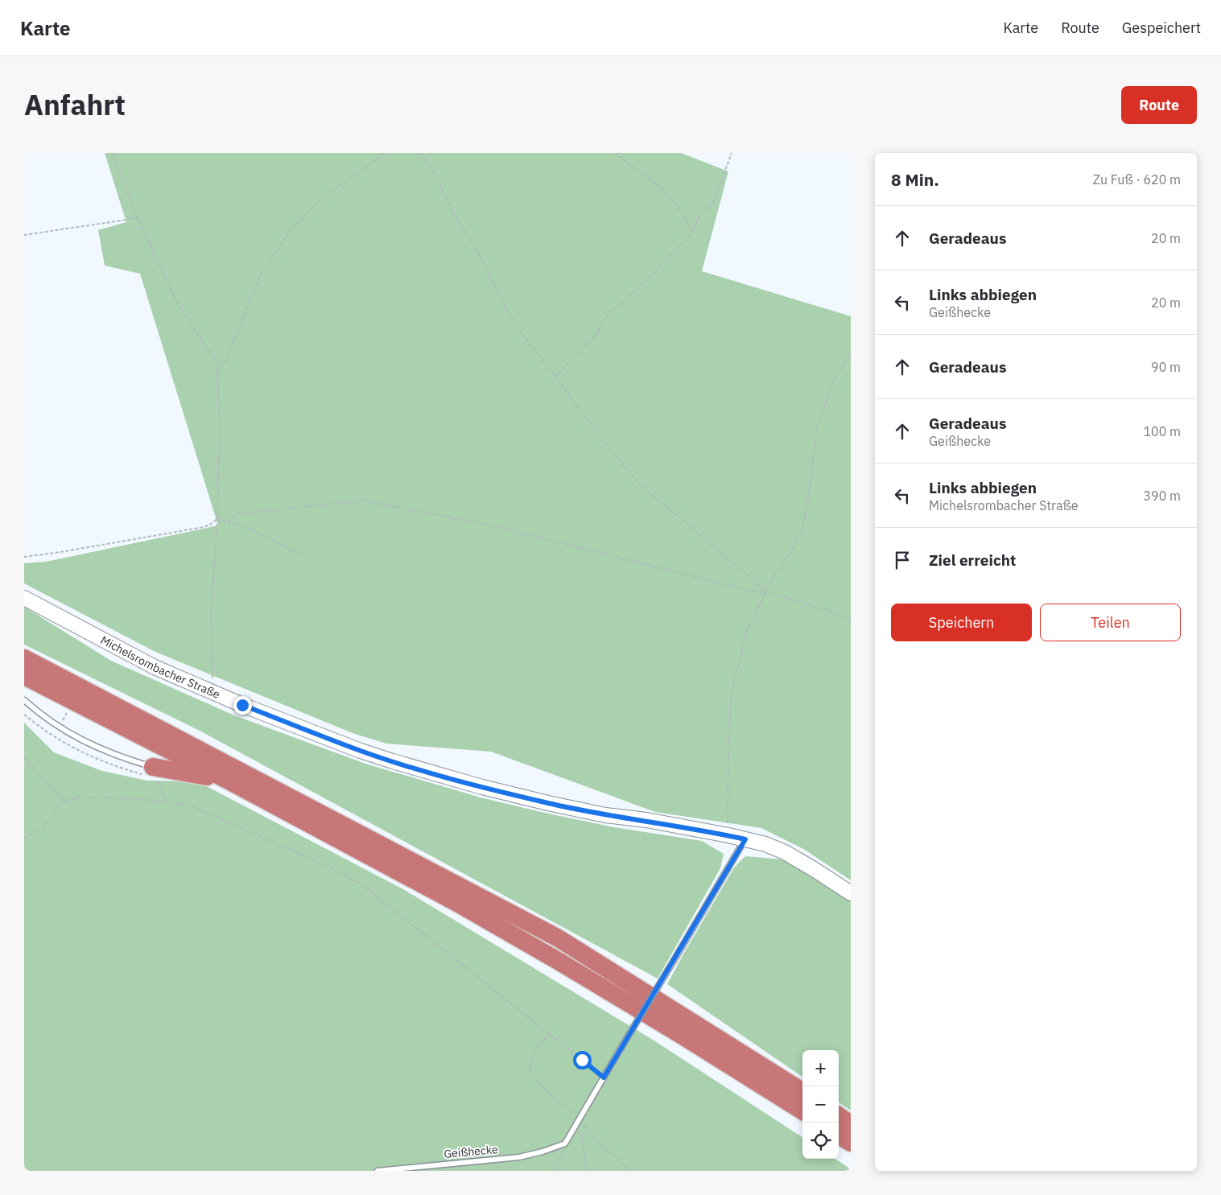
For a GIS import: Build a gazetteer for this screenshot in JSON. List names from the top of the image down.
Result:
{
  "streets": {
    "main road": ["Michelsrombacher Straße"],
    "lane": ["Geißhecke"]
  },
  "page": {
    "header": "Karte",
    "nav": ["Karte", "Route", "Gespeichert"],
    "title": "Anfahrt",
    "buttons": [
      "Route",
      ["Speichern", "Teilen"]
    ],
    "heading": ["8 Min.", "Zu Fuß · 620 m"],
    "list": [
      ["Geradeaus", "20 m"],
      ["Links abbiegen", "Geißhecke", "20 m"],
      ["Geradeaus", "90 m"],
      ["Geradeaus", "Geißhecke", "100 m"],
      ["Links abbiegen", "Michelsrombacher Straße", "390 m"],
      "Ziel erreicht"
    ],
    "map_buttons": ["+", "−"]
  }
}
